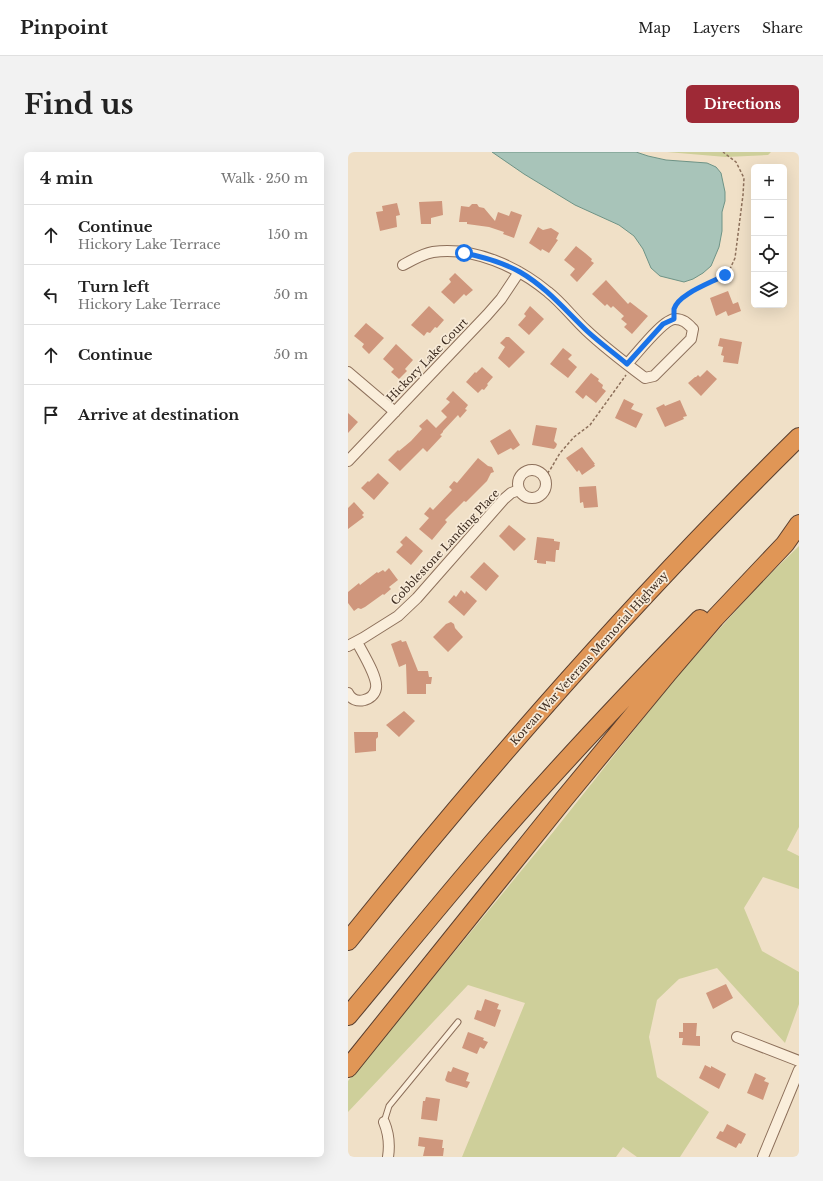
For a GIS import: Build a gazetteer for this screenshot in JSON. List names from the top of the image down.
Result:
{
  "streets": {
    "highway": ["Korean War Veterans Memorial Highway"],
    "street": ["Hickory Lake Court", "Cobblestone Landing Place"]
  },
  "page": {
    "header": "Pinpoint",
    "nav": ["Map", "Layers", "Share"],
    "buttons": "Directions",
    "title": "Find us",
    "heading": ["4 min", "Walk · 250 m"],
    "map_buttons": ["+", "−"],
    "list": [
      ["Continue", "Hickory Lake Terrace", "150 m"],
      ["Turn left", "Hickory Lake Terrace", "50 m"],
      ["Continue", "50 m"],
      "Arrive at destination"
    ]
  }
}
